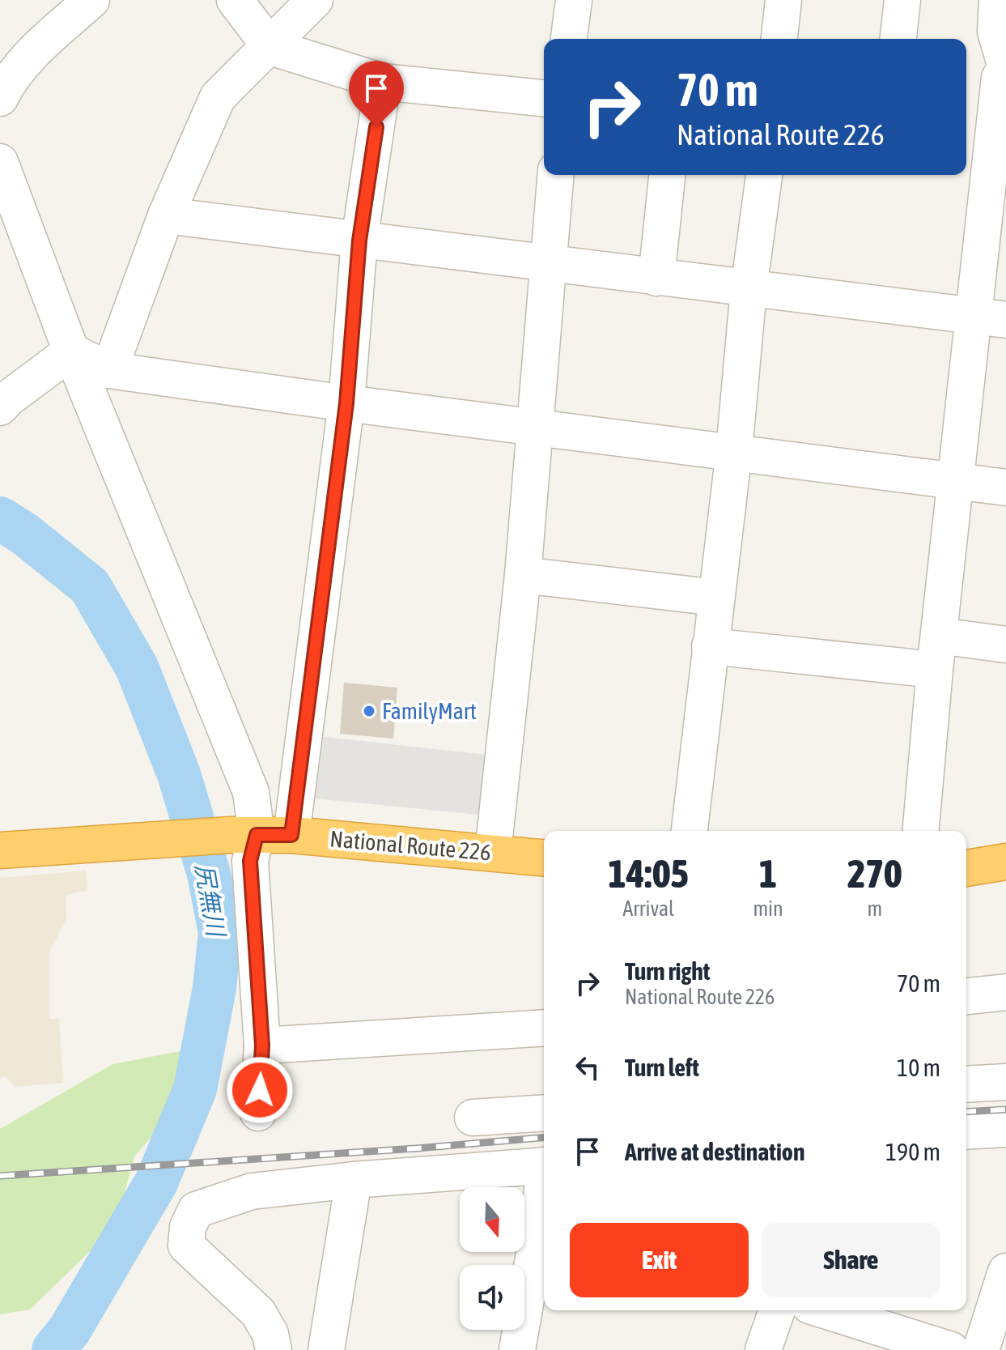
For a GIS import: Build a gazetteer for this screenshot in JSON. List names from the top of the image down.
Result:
{
  "streets": {
    "highway": ["National Route 226"]
  },
  "water": ["尻無川"],
  "places": ["FamilyMart"],
  "north": "bottom",
  "page": {
    "turn": ["70 m", "National Route 226"],
    "eta": [
      "14:05",
      "Arrival",
      "1",
      "min",
      "270",
      "m"
    ],
    "list": [
      {
        "name": "Turn right",
        "note": "National Route 226",
        "value": "70 m"
      },
      {
        "name": "Turn left",
        "value": "10 m"
      },
      {
        "name": "Arrive at destination",
        "value": "190 m"
      }
    ],
    "buttons": ["Exit", "Share"]
  }
}
